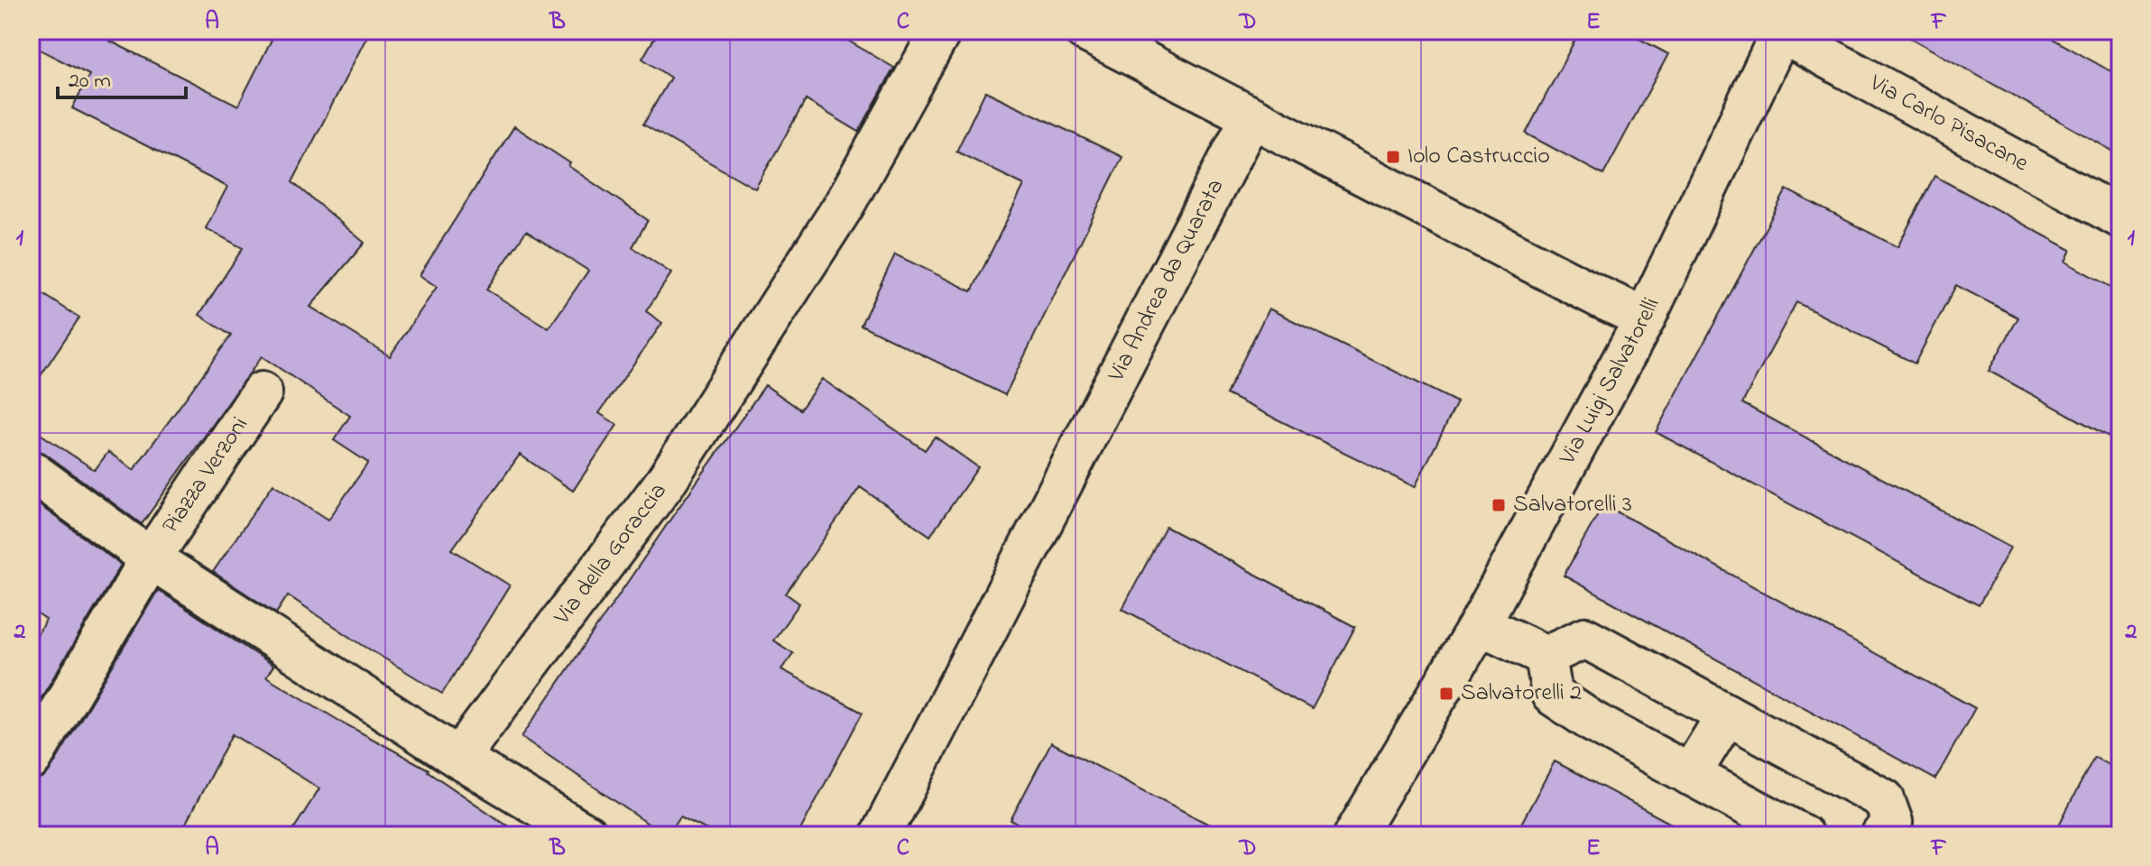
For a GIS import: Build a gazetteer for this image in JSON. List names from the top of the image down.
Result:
{
  "streets": {
    "street": [
      "Via Carlo Pisacane",
      "Via Andrea da Quarata",
      "Via Luigi Salvatorelli",
      "Piazza Verzoni",
      "Via della Goraccia"
    ]
  },
  "crossings": [
    ["Via Carlo Pisacane", "Via Luigi Salvatorelli"]
  ],
  "places": {
    "transit": ["Iolo Castruccio", "Salvatorelli 3", "Salvatorelli 2"]
  },
  "scale_bar": "20 m",
  "grid": {
    "columns": [
      "A",
      "B",
      "C",
      "D",
      "E",
      "F"
    ],
    "rows": ["1", "2"]
  }
}
